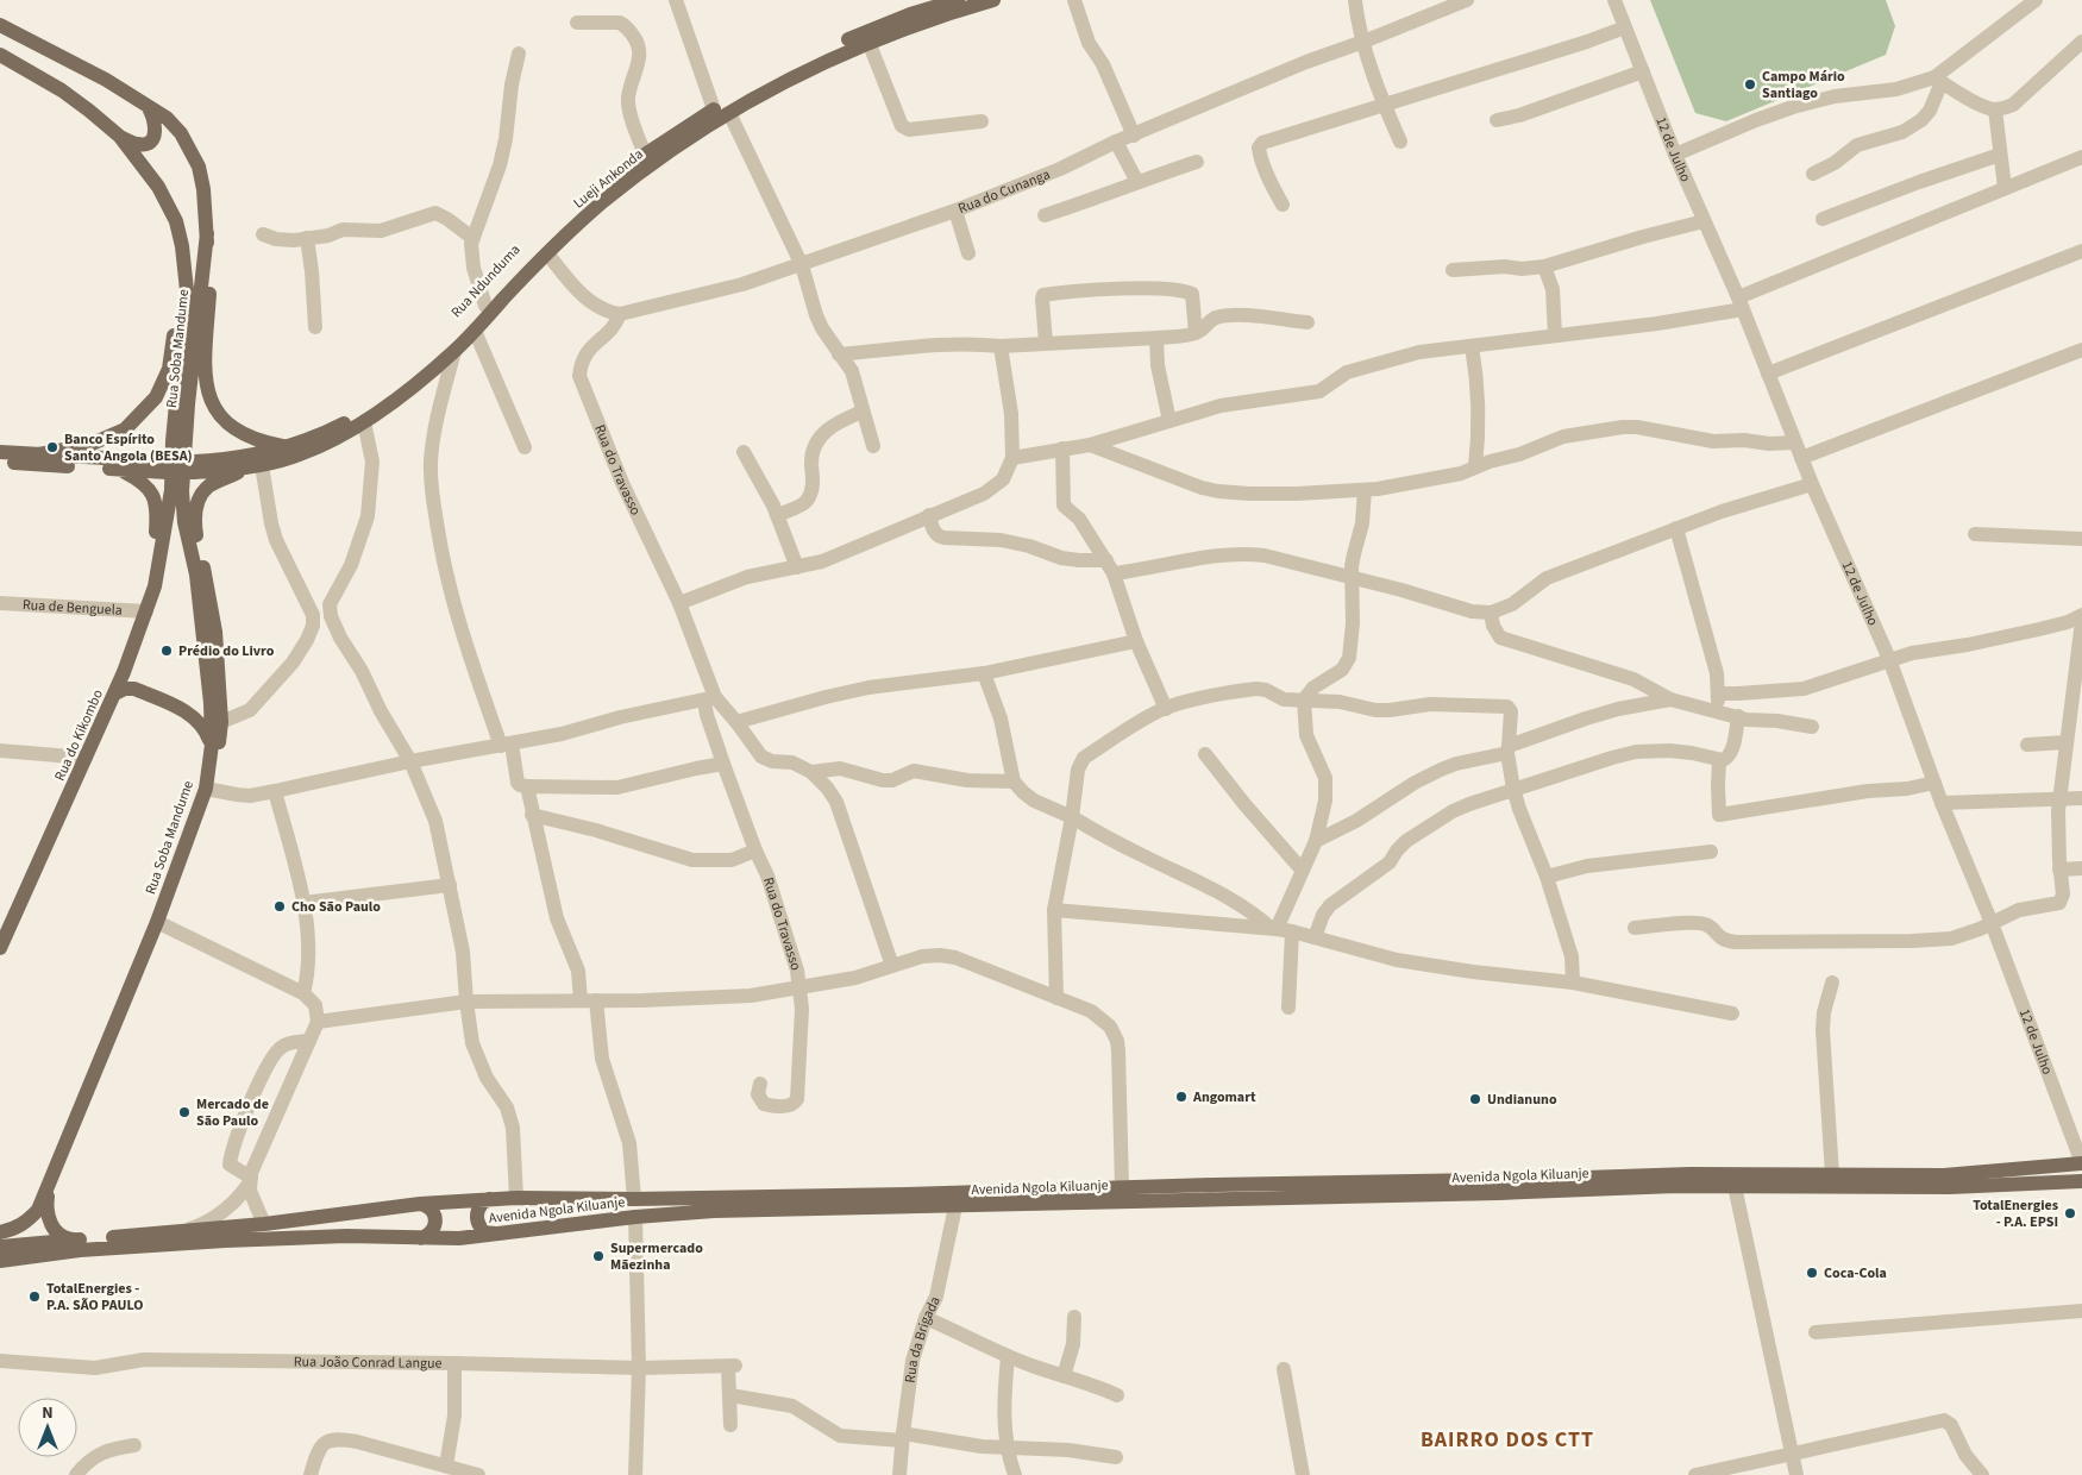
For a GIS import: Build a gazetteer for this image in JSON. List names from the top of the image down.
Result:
{
  "streets": {
    "main road": [
      "Lueji Ankonda",
      "Rua Ndunduma",
      "Rua Soba Mandume",
      "Rua do Kikombo",
      "Avenida Ngola Kiluanje"
    ],
    "street": [
      "12 de Julho",
      "Rua do Cunanga",
      "Rua do Travasso",
      "Rua de Benguela",
      "Rua da Brigada",
      "Rua João Conrad Langue"
    ]
  },
  "crossings": [
    ["12 de Julho", "Avenida Ngola Kiluanje"],
    ["Lueji Ankonda", "Rua Ndunduma"],
    ["Rua do Cunanga", "Rua do Travasso"],
    ["Rua de Benguela", "Rua do Kikombo"],
    ["Avenida Ngola Kiluanje", "Rua da Brigada"]
  ],
  "districts": ["BAIRRO DOS CTT"],
  "places": [
    "Campo Mário Santiago",
    "Banco Espírito Santo Angola (BESA)",
    "Prédio do Livro",
    "Cho São Paulo",
    "Angomart",
    "Undianuno",
    "Mercado de São Paulo",
    "TotalEnergies - P.A. EPSI",
    "Supermercado Mãezinha",
    "Coca-Cola",
    "TotalEnergies - P.A. SÃO PAULO"
  ],
  "north": "top"
}
